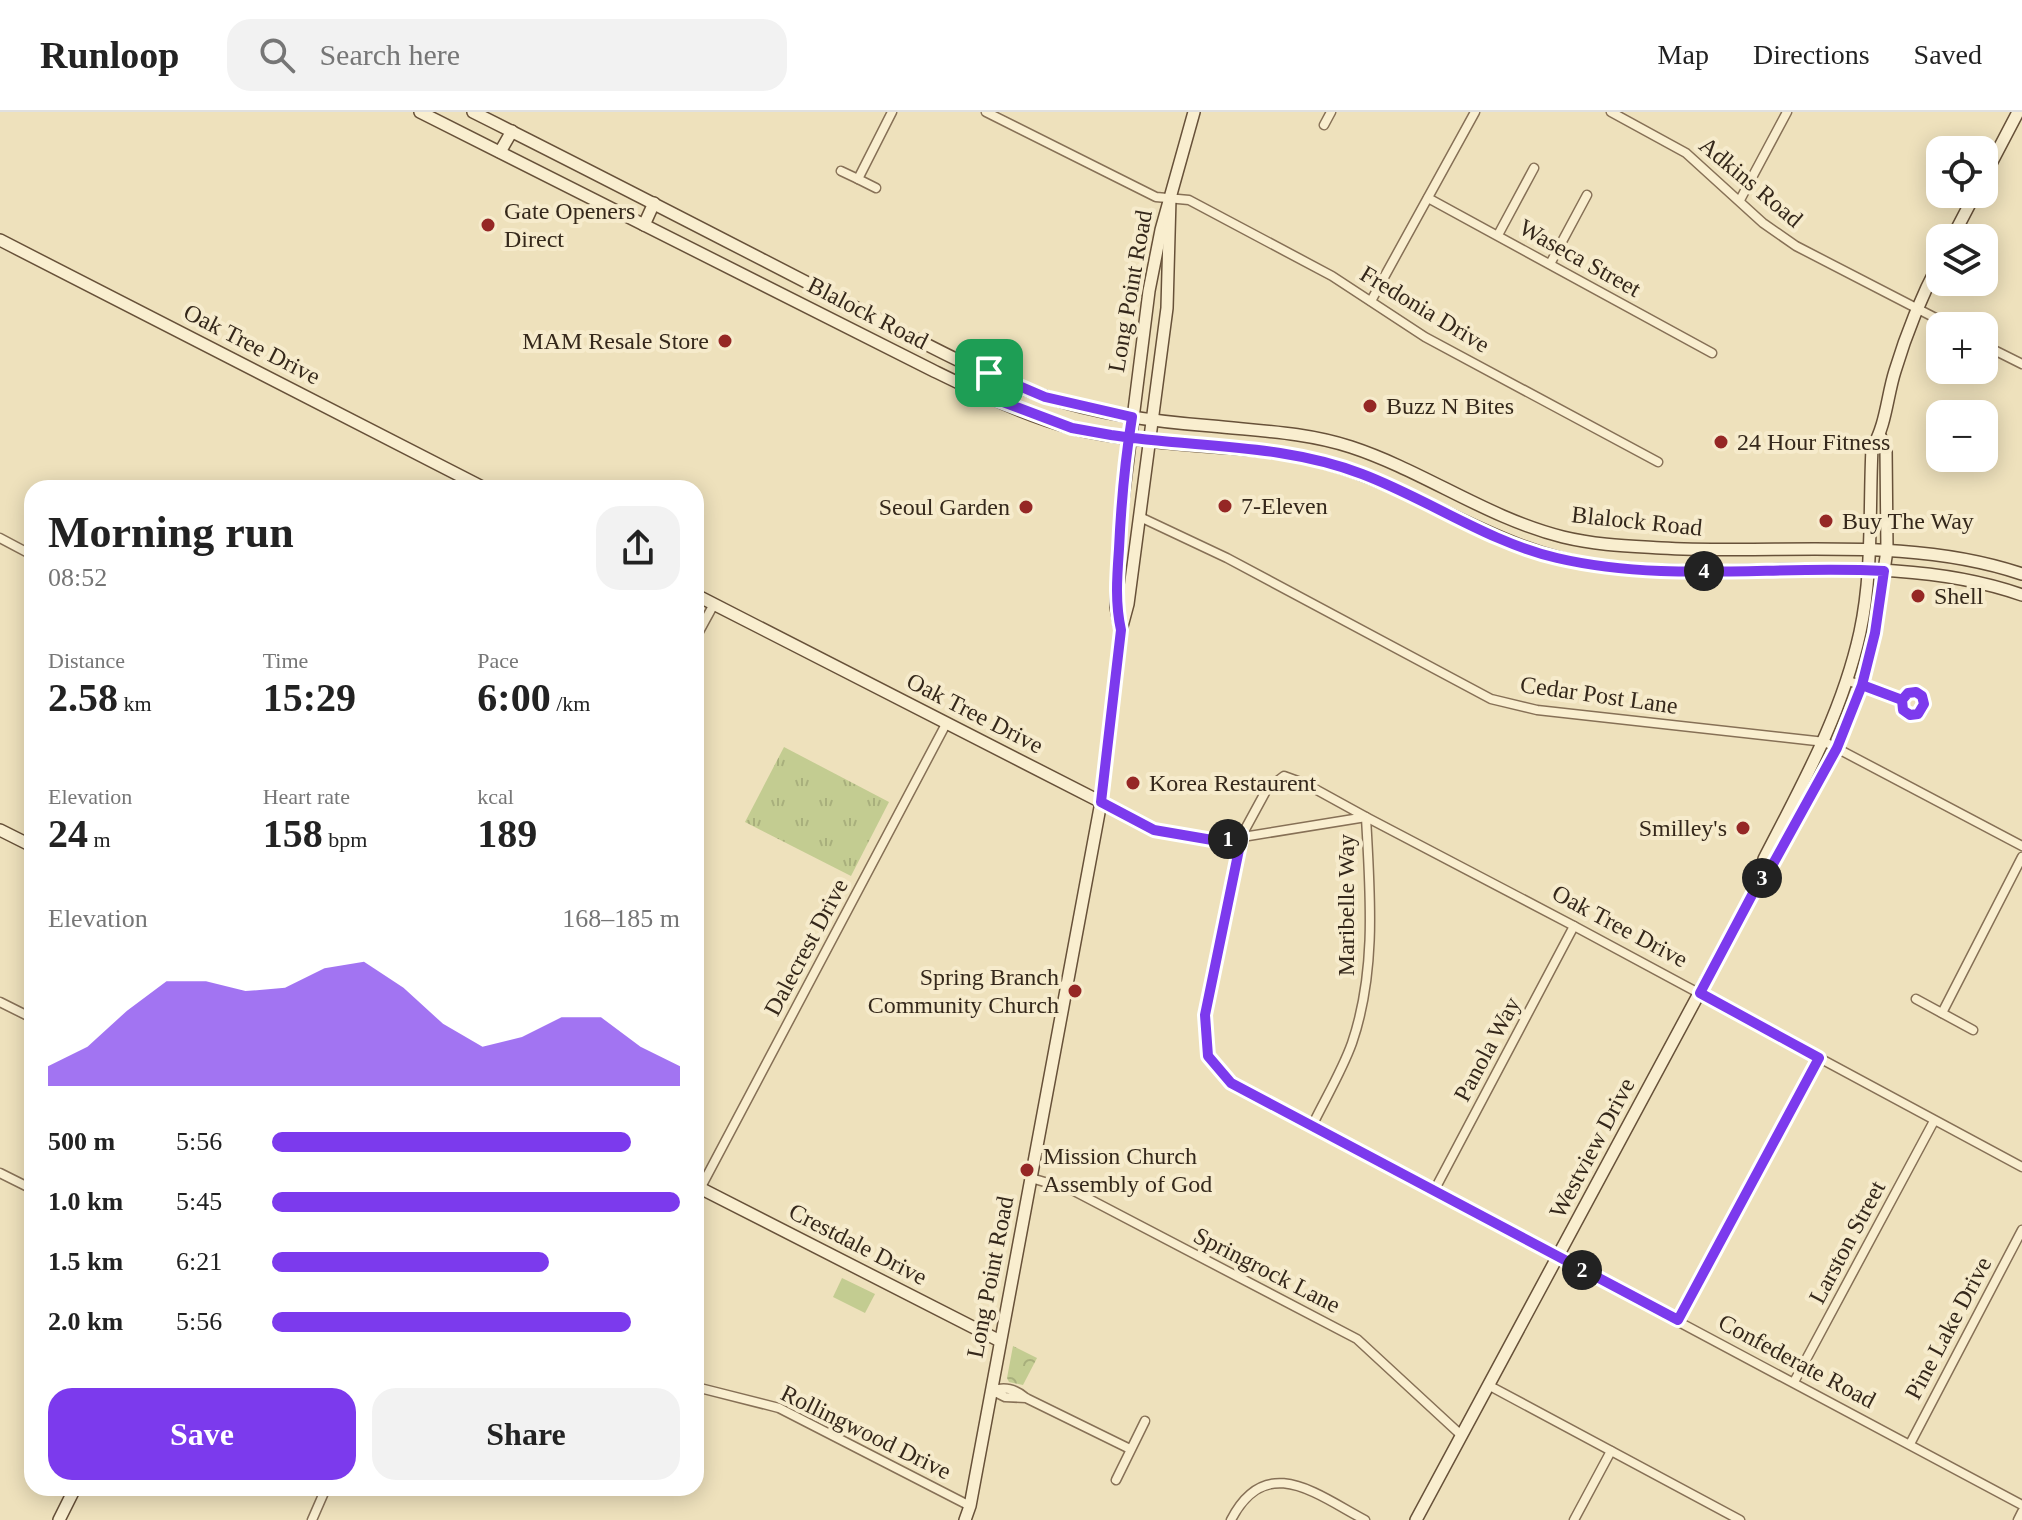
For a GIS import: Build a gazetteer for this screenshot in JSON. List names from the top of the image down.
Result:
{
  "streets": {
    "main road": [
      "Long Point Road",
      "Blalock Road",
      "Oak Tree Drive",
      "Westview Drive",
      "Crestdale Drive"
    ],
    "street": [
      "Adkins Road",
      "Waseca Street",
      "Fredonia Drive",
      "Cedar Post Lane",
      "Maribelle Way",
      "Dalecrest Drive",
      "Panola Way",
      "Larston Street",
      "Springrock Lane",
      "Pine Lake Drive",
      "Confederate Road",
      "Rollingwood Drive"
    ]
  },
  "crossings": [
    ["Adkins Road", "Westview Drive"],
    ["Long Point Road", "Fredonia Drive"],
    ["Long Point Road", "Blalock Road"],
    ["Long Point Road", "Oak Tree Drive"],
    ["Long Point Road", "Cedar Post Lane"],
    ["Long Point Road", "Crestdale Drive"],
    ["Long Point Road", "Springrock Lane"],
    ["Long Point Road", "Rollingwood Drive"],
    ["Blalock Road", "Westview Drive"],
    ["Oak Tree Drive", "Maribelle Way"],
    ["Oak Tree Drive", "Dalecrest Drive"],
    ["Oak Tree Drive", "Panola Way"],
    ["Oak Tree Drive", "Westview Drive"],
    ["Oak Tree Drive", "Larston Street"],
    ["Oak Tree Drive", "Confederate Road"],
    ["Cedar Post Lane", "Westview Drive"],
    ["Maribelle Way", "Confederate Road"],
    ["Panola Way", "Confederate Road"],
    ["Westview Drive", "Springrock Lane"],
    ["Westview Drive", "Confederate Road"],
    ["Larston Street", "Confederate Road"],
    ["Pine Lake Drive", "Confederate Road"]
  ],
  "places": [
    "Gate Openers Direct",
    "MAM Resale Store",
    "Buzz N Bites",
    "24 Hour Fitness",
    "7-Eleven",
    "Seoul Garden",
    "Buy The Way",
    "Shell",
    "Korea Restaurent",
    "Smilley's",
    "Spring Branch Community Church",
    "Mission Church Assembly of God"
  ],
  "page": {
    "header": "Runloop",
    "search": "Search here",
    "nav": ["Map", "Directions", "Saved"],
    "map_buttons": ["+", "−"],
    "heading": ["Morning run", "08:52"],
    "pins": [
      "4",
      "1",
      "3",
      "2"
    ],
    "stats": [
      ["Distance", "2.58 km"],
      ["Time", "15:29"],
      ["Pace", "6:00 /km"],
      ["Elevation", "24 m"],
      ["Heart rate", "158 bpm"],
      ["kcal", "189"]
    ],
    "chart": ["Elevation", "168–185 m"],
    "list": [
      {
        "name": "500 m",
        "note": "5:56"
      },
      {
        "name": "1.0 km",
        "note": "5:45"
      },
      {
        "name": "1.5 km",
        "note": "6:21"
      },
      {
        "name": "2.0 km",
        "note": "5:56"
      }
    ],
    "buttons": ["Save", "Share"]
  }
}
